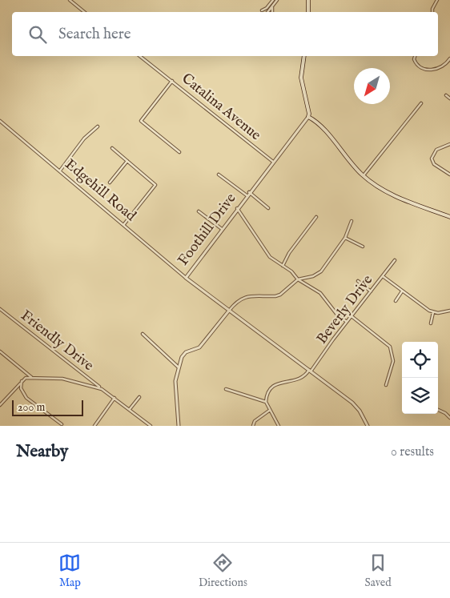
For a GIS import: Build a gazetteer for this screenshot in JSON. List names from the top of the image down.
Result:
{
  "streets": {
    "street": [
      "Catalina Avenue",
      "Edgehill Road",
      "Foothill Drive",
      "Beverly Drive",
      "Friendly Drive"
    ]
  },
  "crossings": [
    ["Catalina Avenue", "Foothill Drive"],
    ["Edgehill Road", "Foothill Drive"],
    ["Foothill Drive", "Beverly Drive"]
  ],
  "scale_bar": "200 m",
  "north": "bottom left",
  "page": {
    "search": "Search here",
    "scale": "200 m",
    "heading": ["Nearby", "0 results"],
    "nav": ["Map", "Directions", "Saved"]
  }
}
